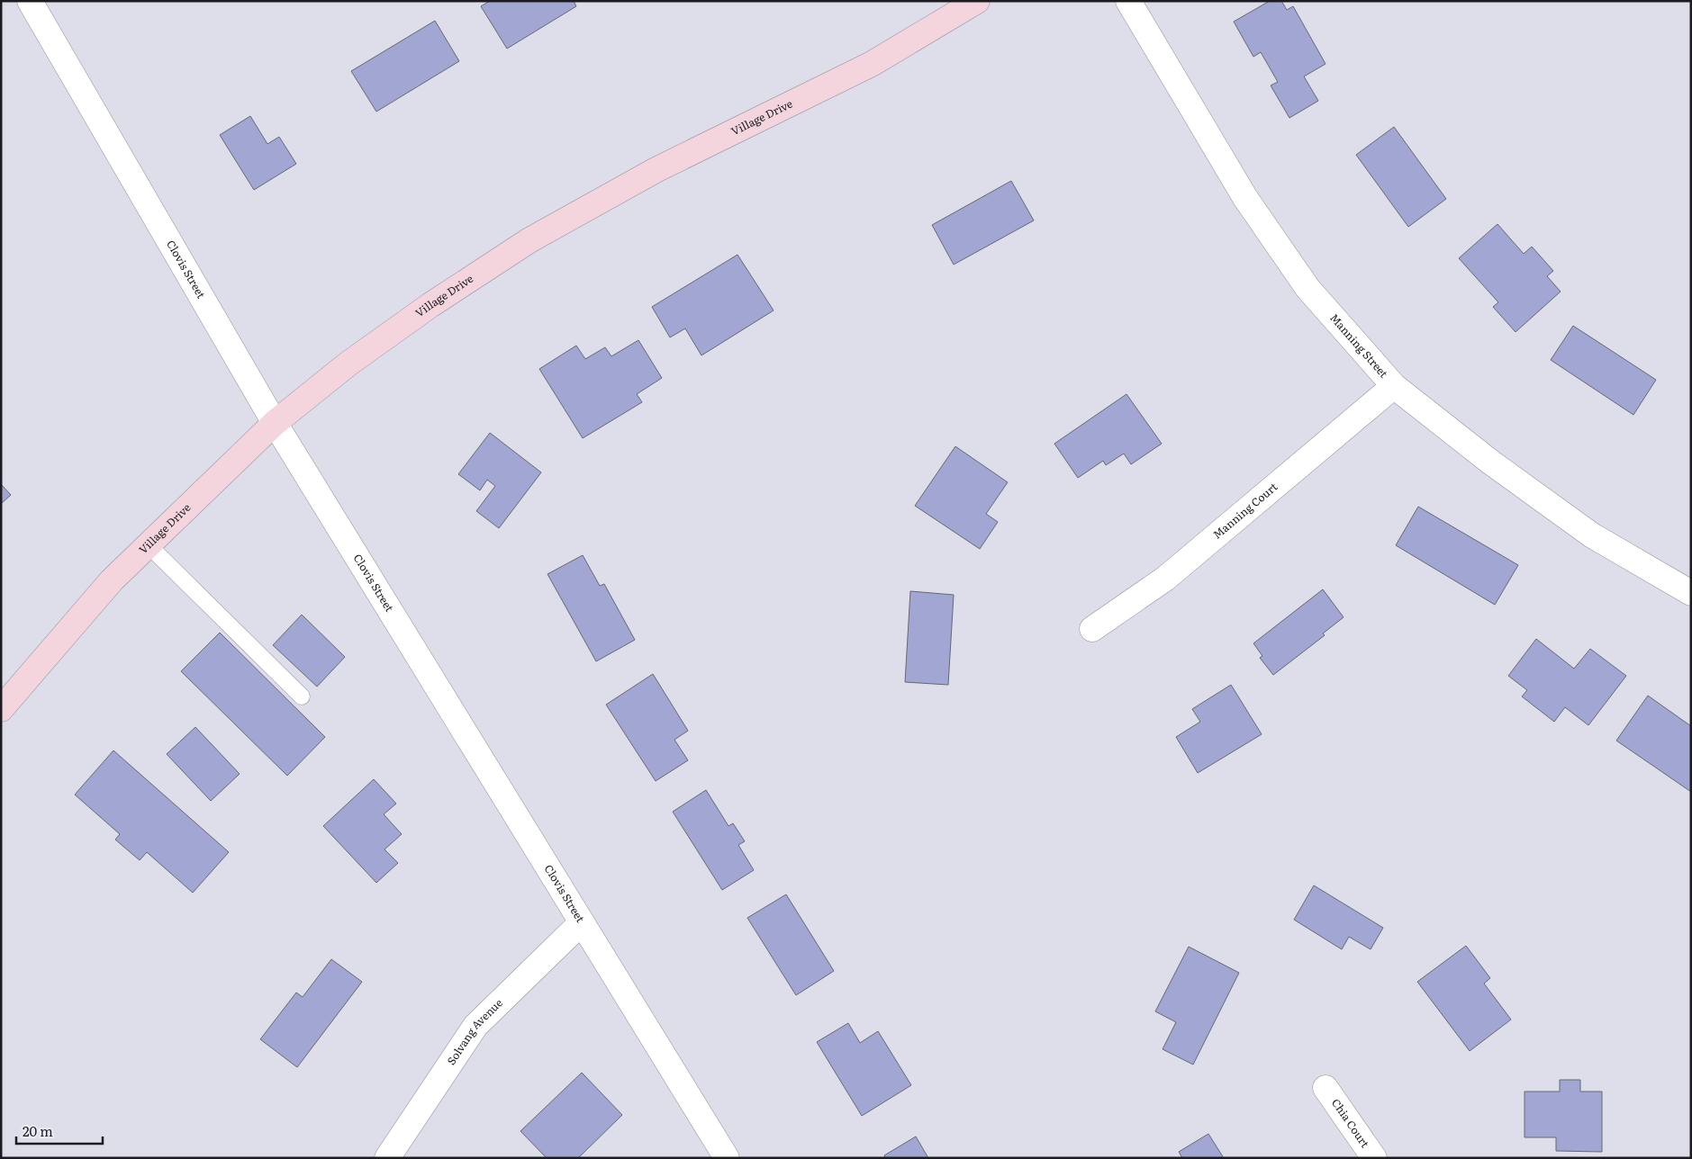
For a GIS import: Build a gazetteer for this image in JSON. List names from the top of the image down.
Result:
{
  "streets": {
    "main road": ["Village Drive"],
    "street": [
      "Clovis Street",
      "Manning Street",
      "Manning Court",
      "Solvang Avenue",
      "Chia Court"
    ]
  },
  "crossings": [
    ["Village Drive", "Clovis Street"],
    ["Clovis Street", "Solvang Avenue"],
    ["Manning Street", "Manning Court"]
  ],
  "scale_bar": "20 m"
}
